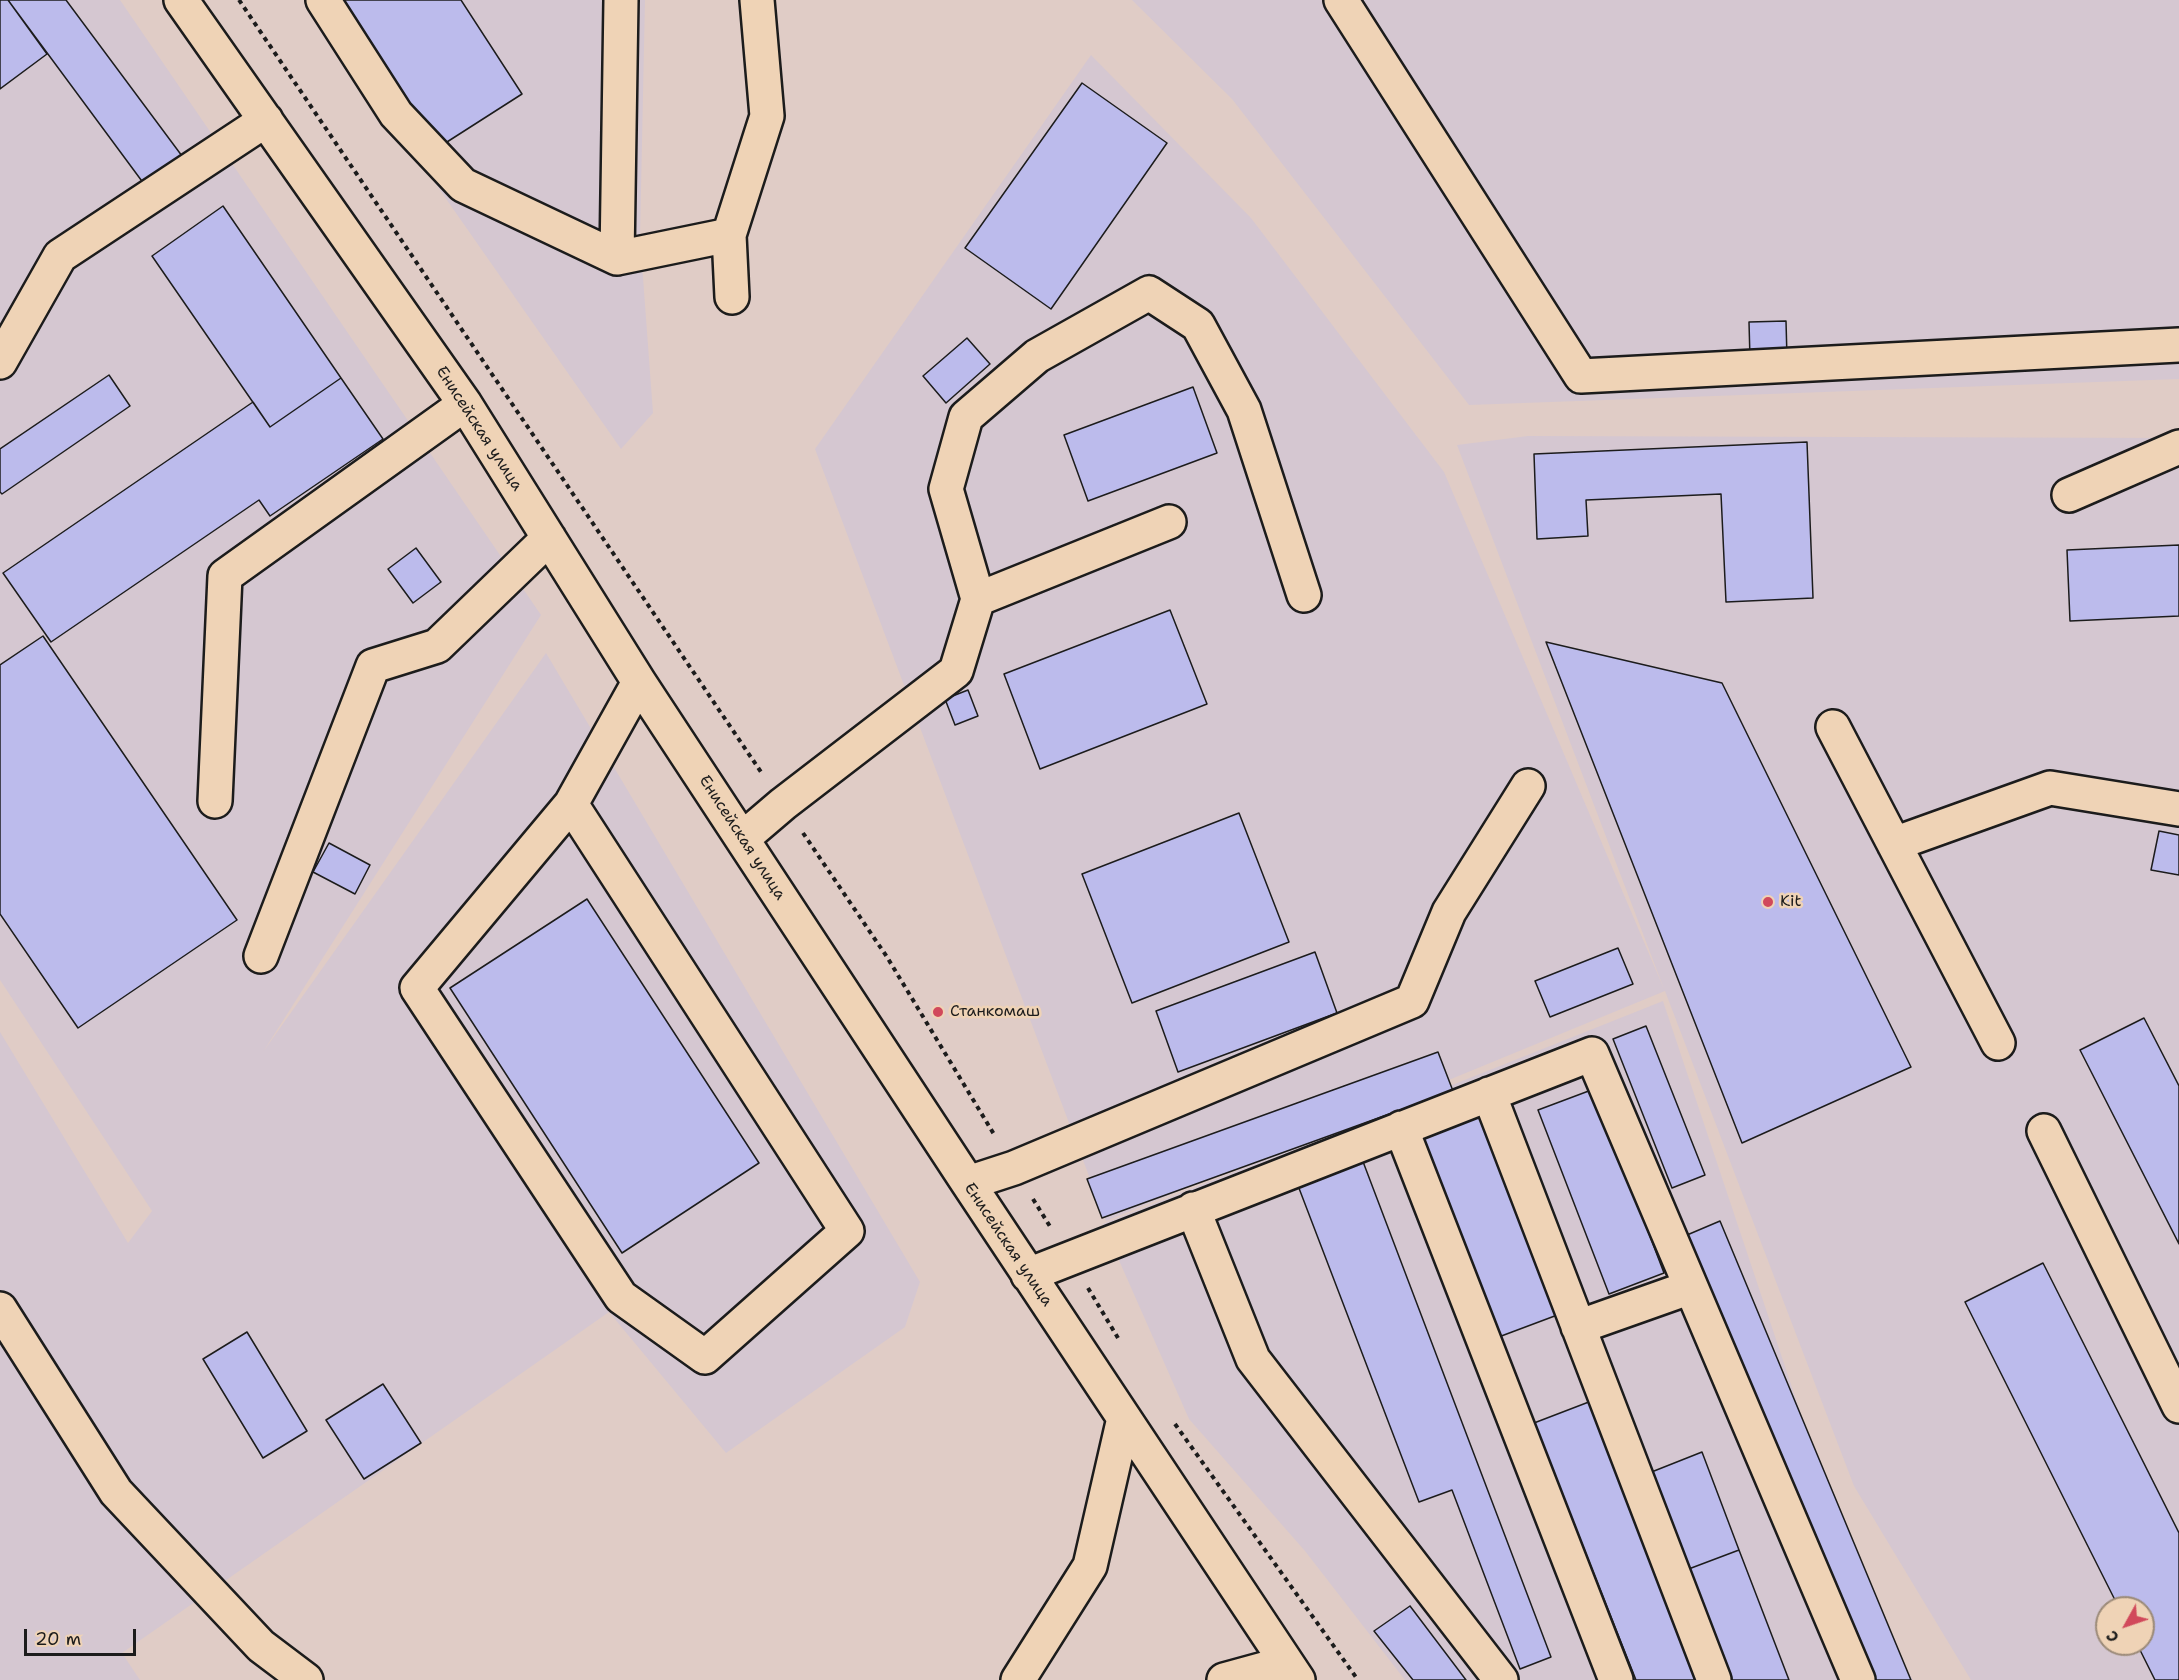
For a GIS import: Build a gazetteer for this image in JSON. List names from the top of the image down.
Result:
{
  "streets": {
    "street": ["Енисейская улица"]
  },
  "places": ["Kit", "Станкомаш"],
  "scale_bar": "20 m",
  "north": "bottom left"
}
